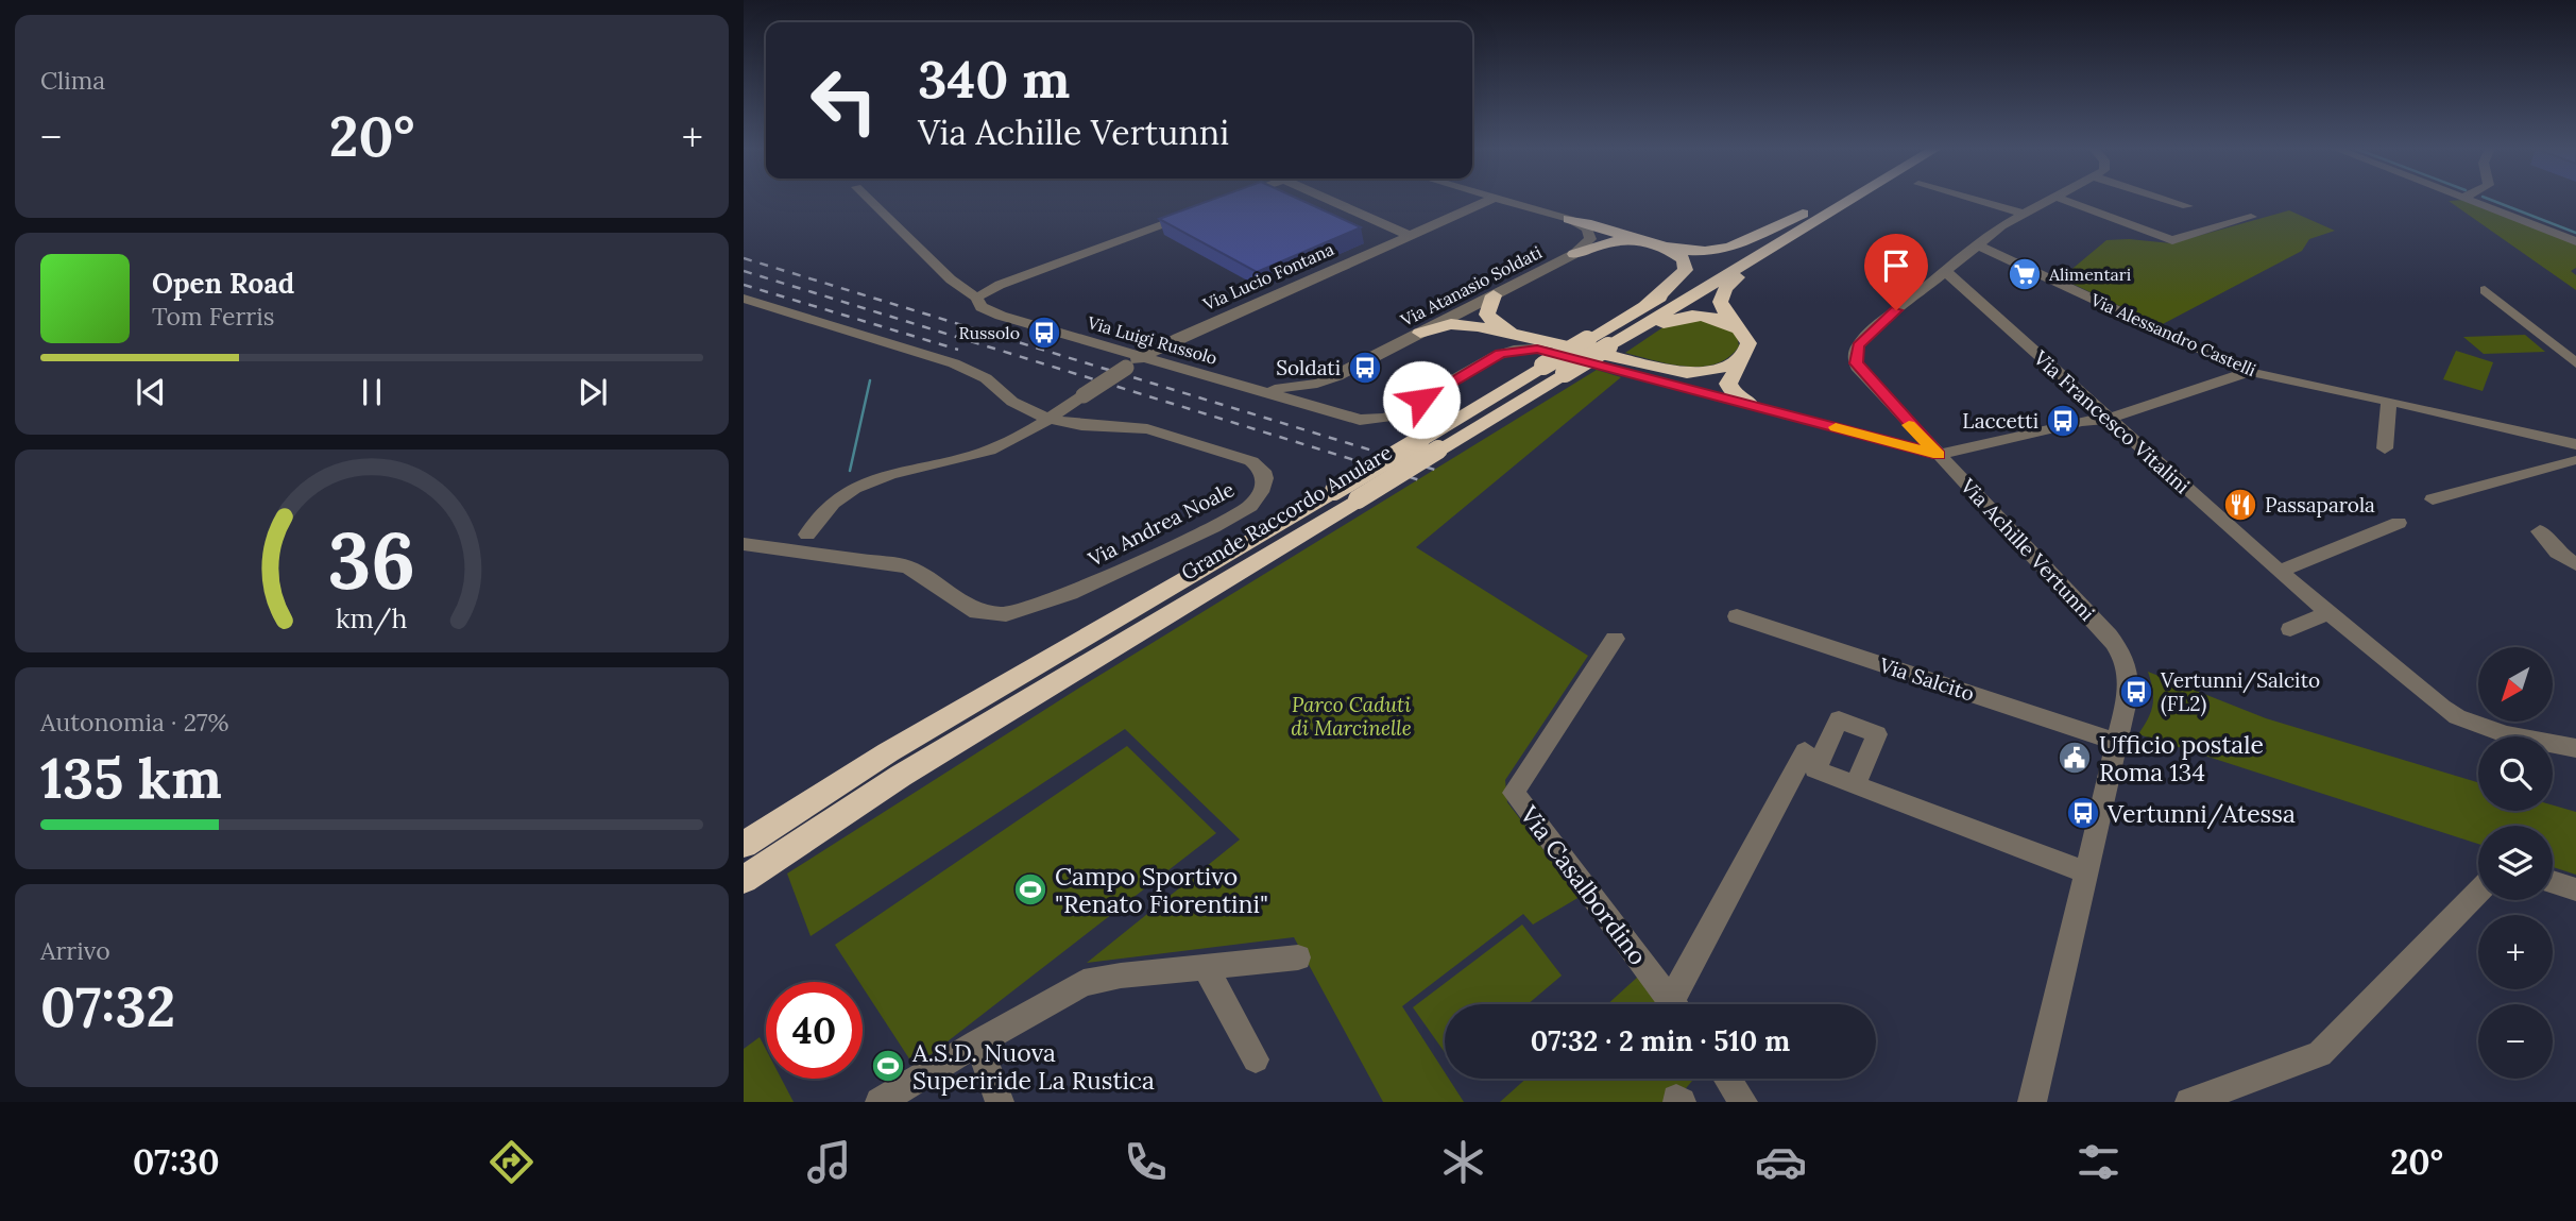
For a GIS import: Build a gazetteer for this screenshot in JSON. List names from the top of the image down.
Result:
{
  "streets": {
    "highway": ["Grande Raccordo Anulare"],
    "street": [
      "Via Lucio Fontana",
      "Via Atanasio Soldati",
      "Via Alessandro Castelli",
      "Via Luigi Russolo",
      "Via Francesco Vitalini",
      "Via Andrea Noale",
      "Via Achille Vertunni",
      "Via Salcito",
      "Via Casalbordino"
    ]
  },
  "crossings": [
    ["Via Lucio Fontana", "Via Luigi Russolo"],
    ["Via Lucio Fontana", "Via Andrea Noale"],
    ["Via Atanasio Soldati", "Via Luigi Russolo"],
    ["Via Alessandro Castelli", "Via Achille Vertunni"],
    ["Via Luigi Russolo", "Via Achille Vertunni"],
    ["Via Francesco Vitalini", "Via Achille Vertunni"],
    ["Via Achille Vertunni", "Via Salcito"]
  ],
  "parks": ["Parco Caduti di Marcinelle"],
  "places": {
    "supermarket": ["Alimentari"],
    "bus stop": [
      "Russolo",
      "Soldati",
      "Laccetti",
      "Vertunni/Salcito (FL2)",
      "Vertunni/Atessa"
    ],
    "restaurant": ["Passaparola"],
    "public building": ["Ufficio postale Roma 134"],
    "sports": ["Campo Sportivo \"Renato Fiorentini\"", "A.S.D. Nuova Superiride La Rustica"]
  },
  "north": "bottom left",
  "page": {
    "tile": [
      "Clima",
      ["Autonomia · 27%", "135 km"],
      ["Arrivo", "07:32"]
    ],
    "turn": ["340 m", "Via Achille Vertunni"],
    "heat": ["−", "20°", "+"],
    "song": ["Open Road", "Tom Ferris"],
    "map_buttons": ["+", "−"],
    "limit": "40",
    "trip": "07:32 · 2 min · 510 m",
    "tabs": ["07:30", "20°"],
    "gauge": ["36", "km/h"]
  }
}
